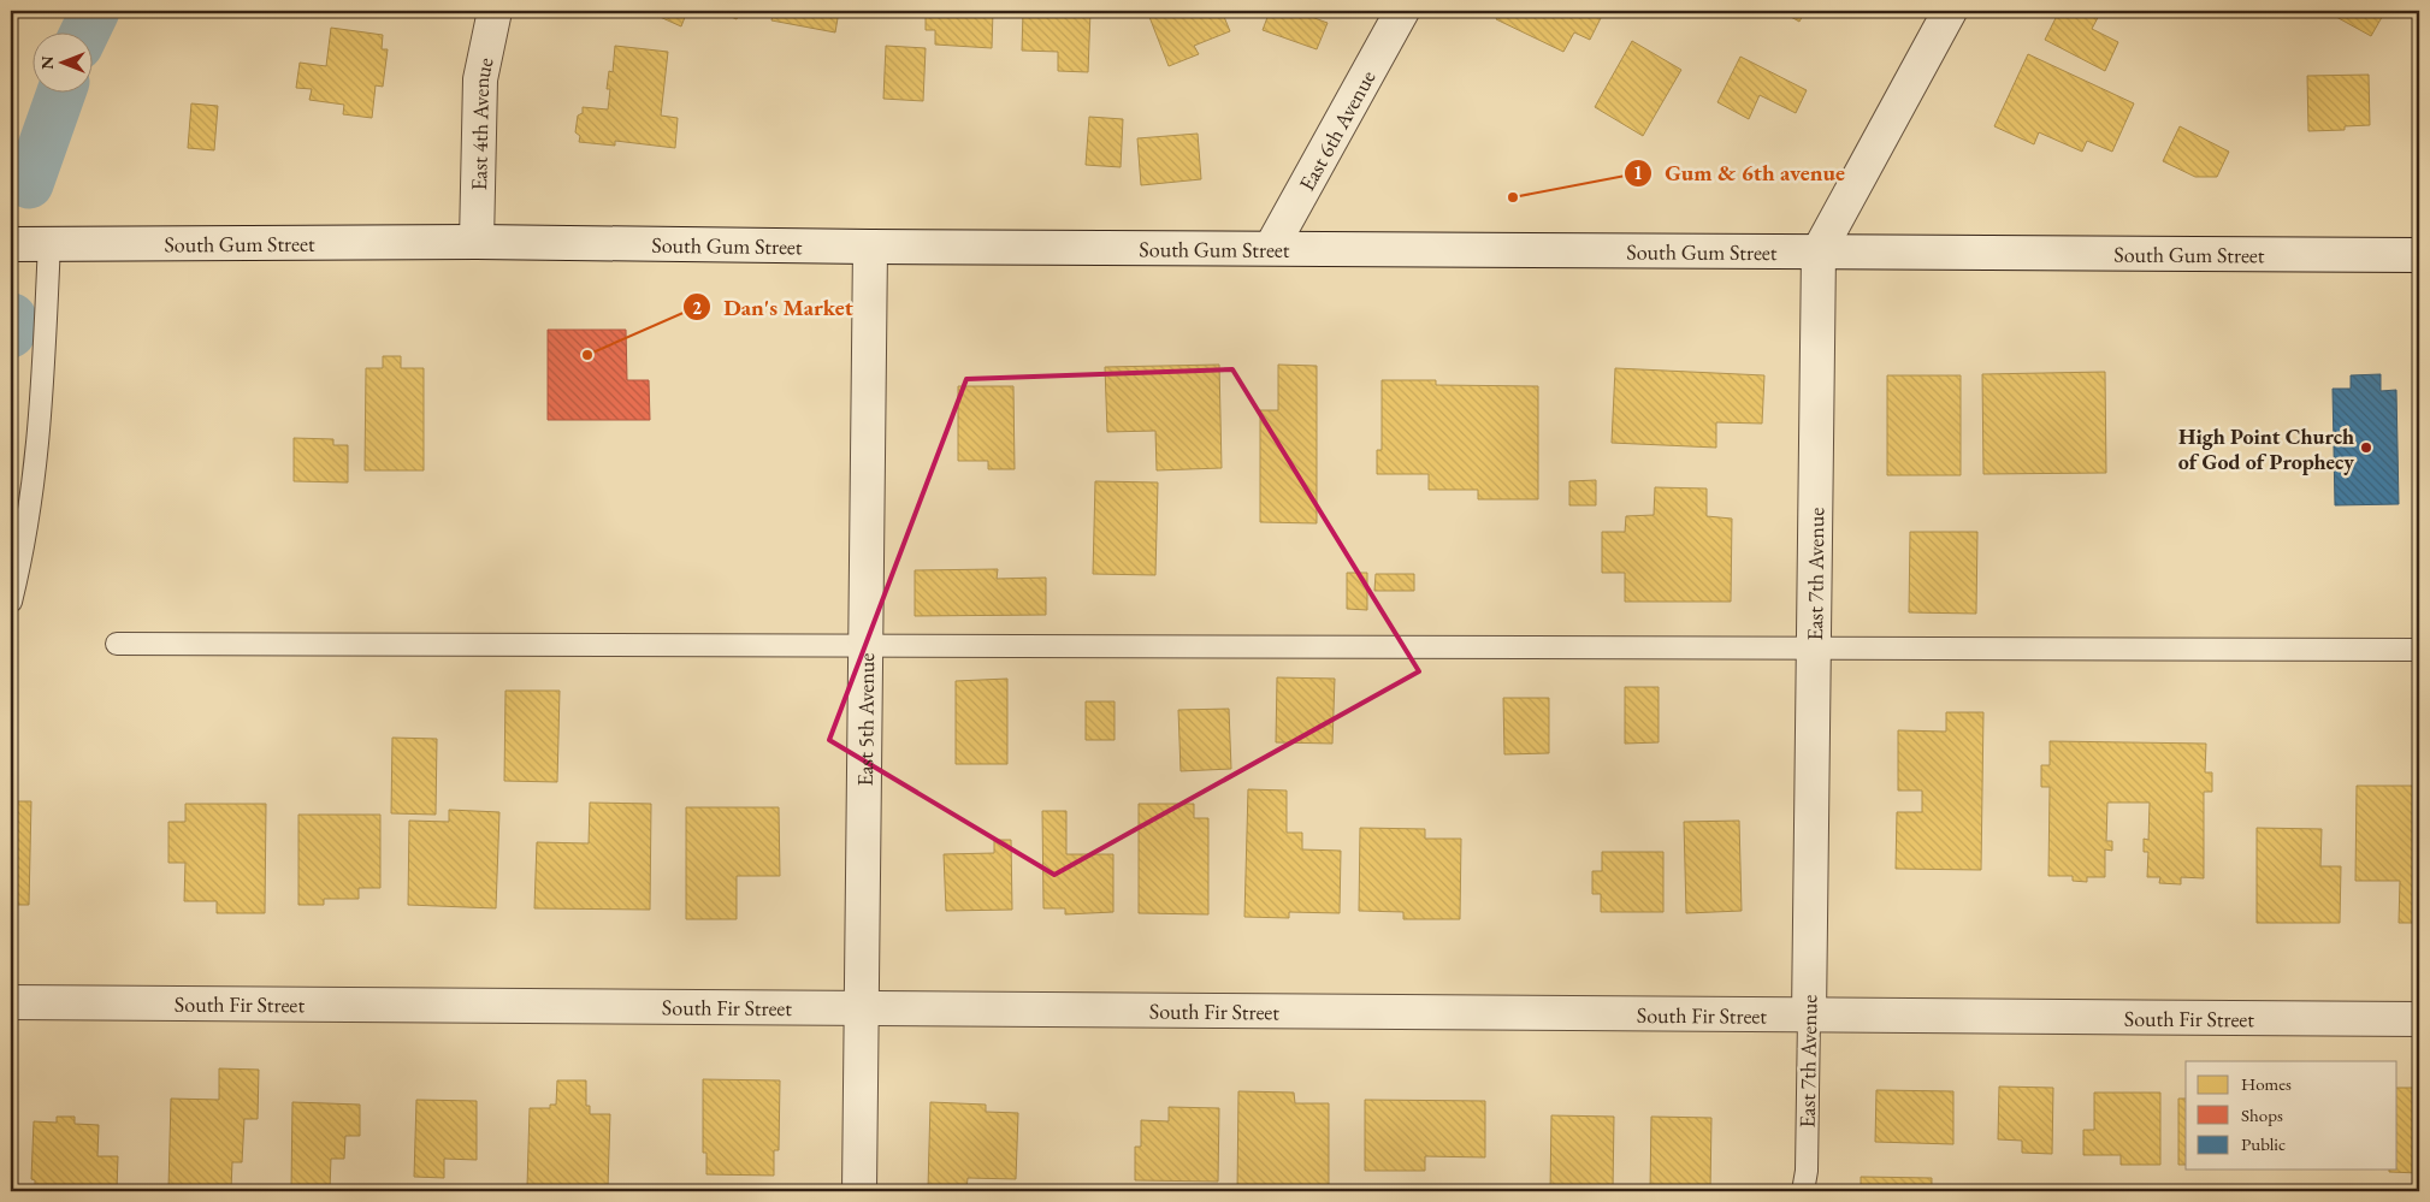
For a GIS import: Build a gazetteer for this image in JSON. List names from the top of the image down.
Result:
{
  "streets": {
    "street": [
      "East 4th Avenue",
      "East 6th Avenue",
      "South Gum Street",
      "East 7th Avenue",
      "East 5th Avenue",
      "South Fir Street"
    ]
  },
  "crossings": [
    ["East 4th Avenue", "South Gum Street"],
    ["East 6th Avenue", "South Gum Street"],
    ["South Gum Street", "East 7th Avenue"],
    ["South Gum Street", "East 5th Avenue"],
    ["East 7th Avenue", "South Fir Street"],
    ["East 5th Avenue", "South Fir Street"]
  ],
  "places": ["Gum & 6th avenue", "Dan's Market", "High Point Church of God of Prophecy"],
  "legend": ["Homes", "Shops", "Public"],
  "north": "left"
}
